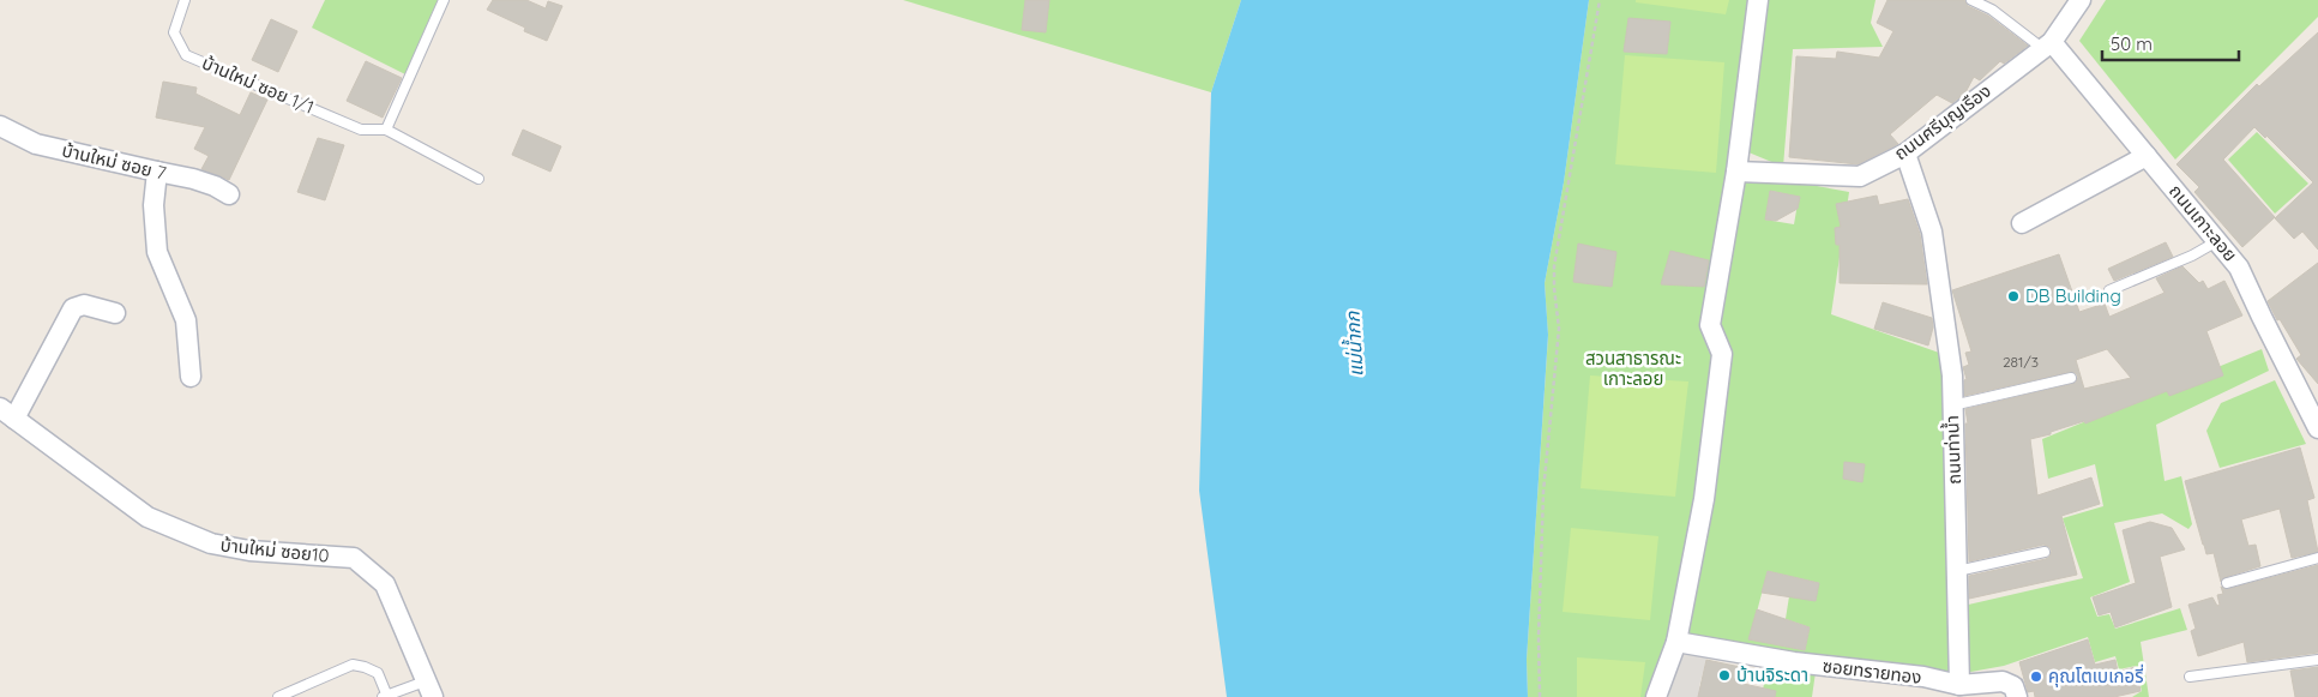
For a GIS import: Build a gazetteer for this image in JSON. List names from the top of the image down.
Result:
{
  "streets": {
    "street": [
      "ถนนศรีบุญเรือง",
      "บ้านใหม่ ซอย 7",
      "ถนนเกาะลอย",
      "ถนนท่าน้ำ",
      "บ้านใหม่ ซอย10",
      "ซอยทรายทอง"
    ],
    "lane": ["บ้านใหม่ ซอย 1/1"]
  },
  "crossings": [
    ["ถนนศรีบุญเรือง", "ถนนเกาะลอย"],
    ["ถนนศรีบุญเรือง", "ถนนท่าน้ำ"],
    ["ถนนท่าน้ำ", "ซอยทรายทอง"]
  ],
  "water": ["แม่น้ำกก"],
  "parks": ["สวนสาธารณะ เกาะลอย"],
  "places": ["DB Building", "บ้านจิระดา", "คุณโตเบเกอรี่"],
  "house_numbers": ["281/3"],
  "scale_bar": "50 m"
}
